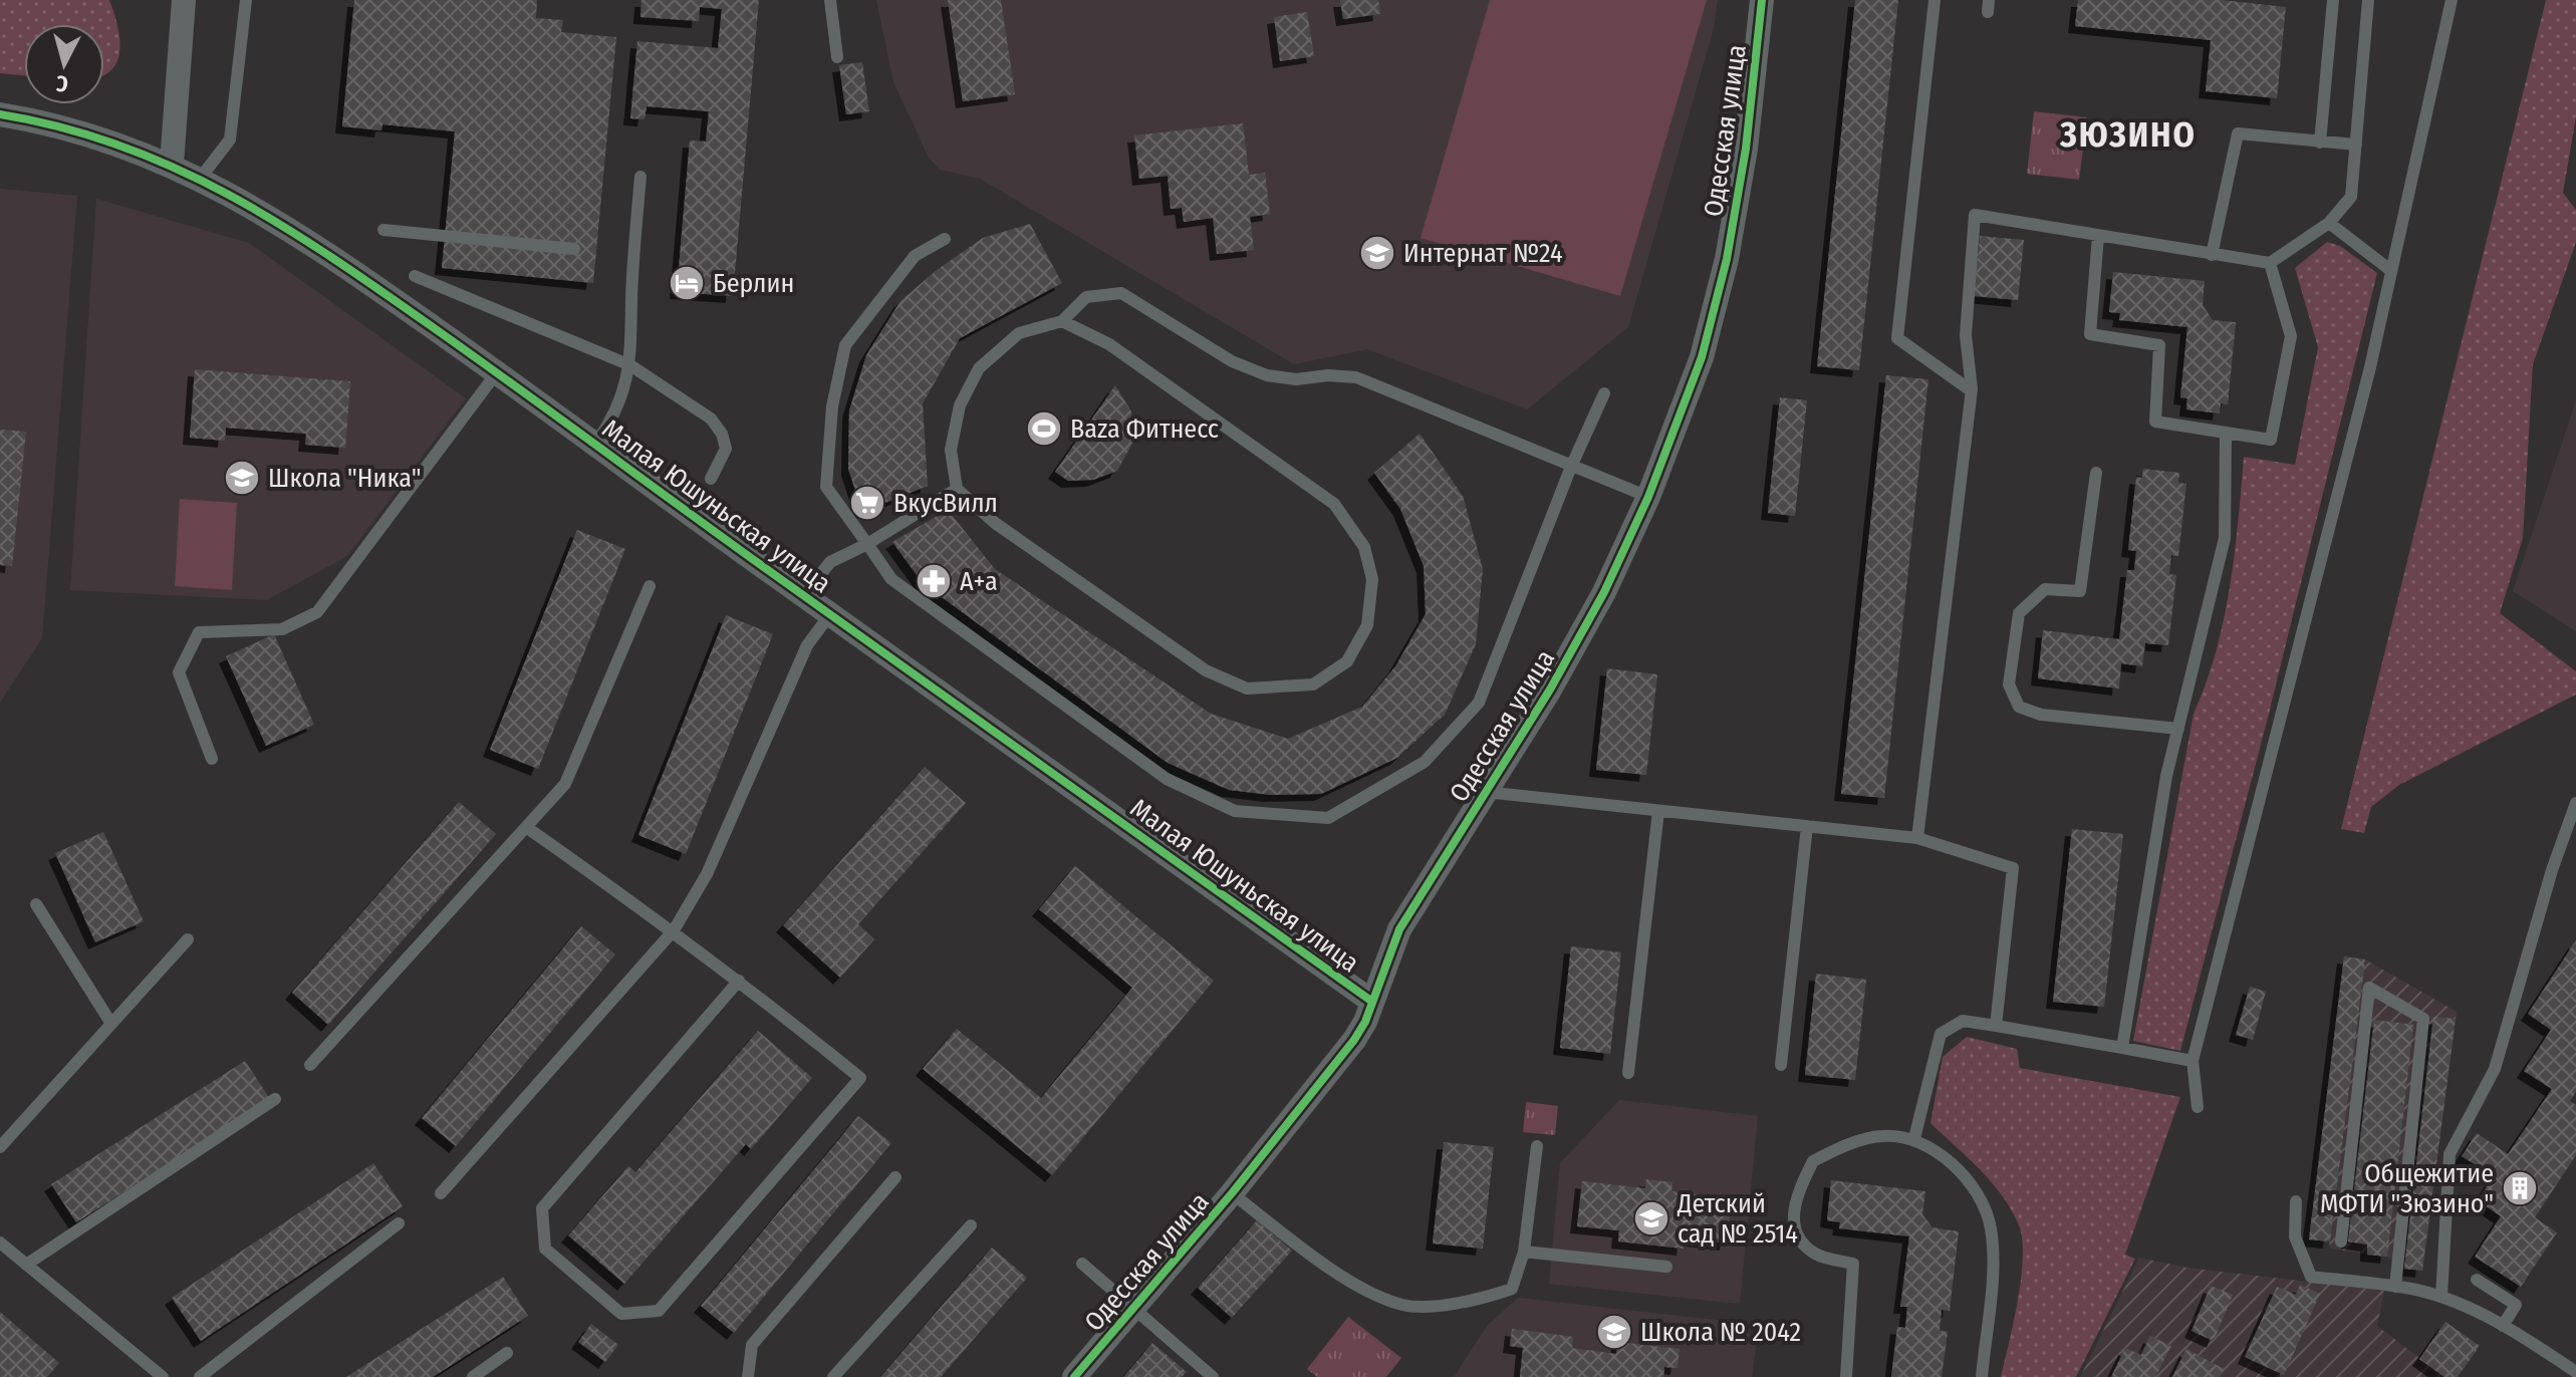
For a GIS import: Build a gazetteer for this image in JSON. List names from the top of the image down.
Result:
{
  "streets": {
    "street": ["Одесская улица", "Малая Юшуньская улица"]
  },
  "crossings": [
    ["Одесская улица", "Малая Юшуньская улица"]
  ],
  "districts": ["ЗЮЗИНО"],
  "places": {
    "school or university": [
      "Интернат №24",
      "Школа \"Ника\"",
      "Детский сад № 2514",
      "Школа № 2042"
    ],
    "hotel": ["Берлин"],
    "sports": ["Baza Фитнесс"],
    "supermarket": ["ВкусВилл"],
    "pharmacy": ["А+а"],
    "building": ["Общежитие МФТИ \"Зюзино\""]
  },
  "north": "bottom"
}
